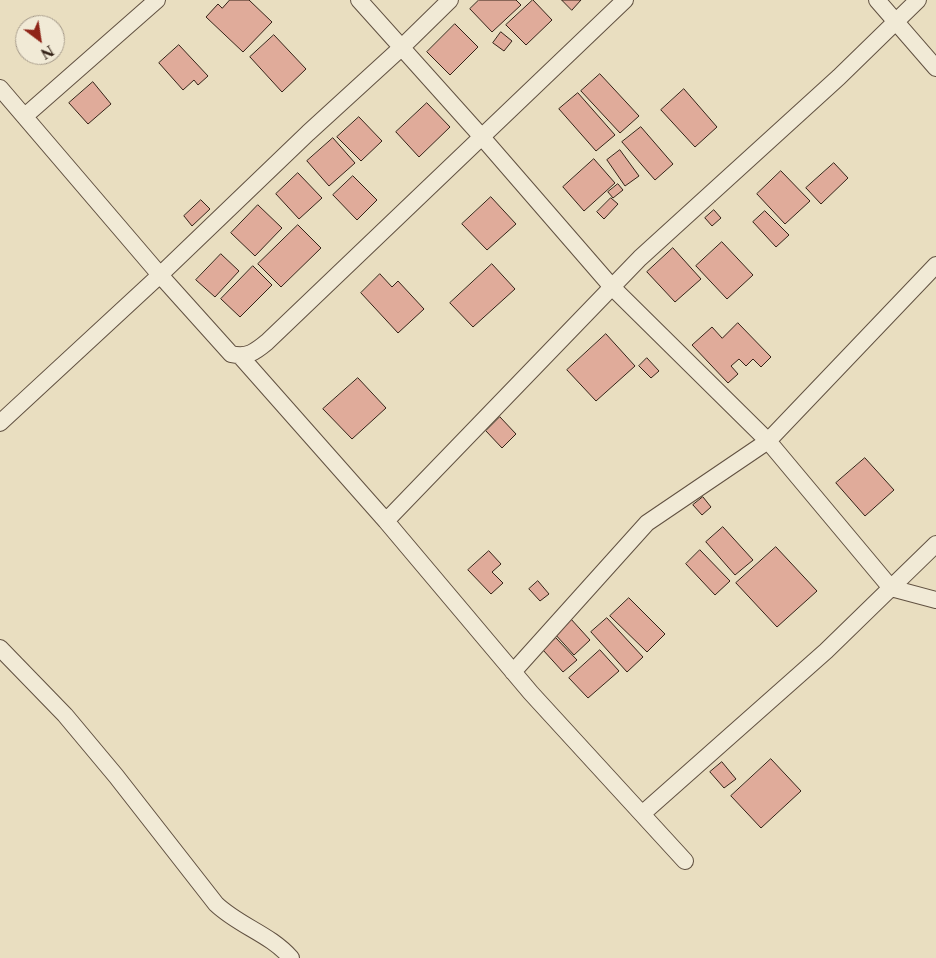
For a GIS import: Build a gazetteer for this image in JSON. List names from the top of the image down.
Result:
{
  "north": "bottom right"
}
